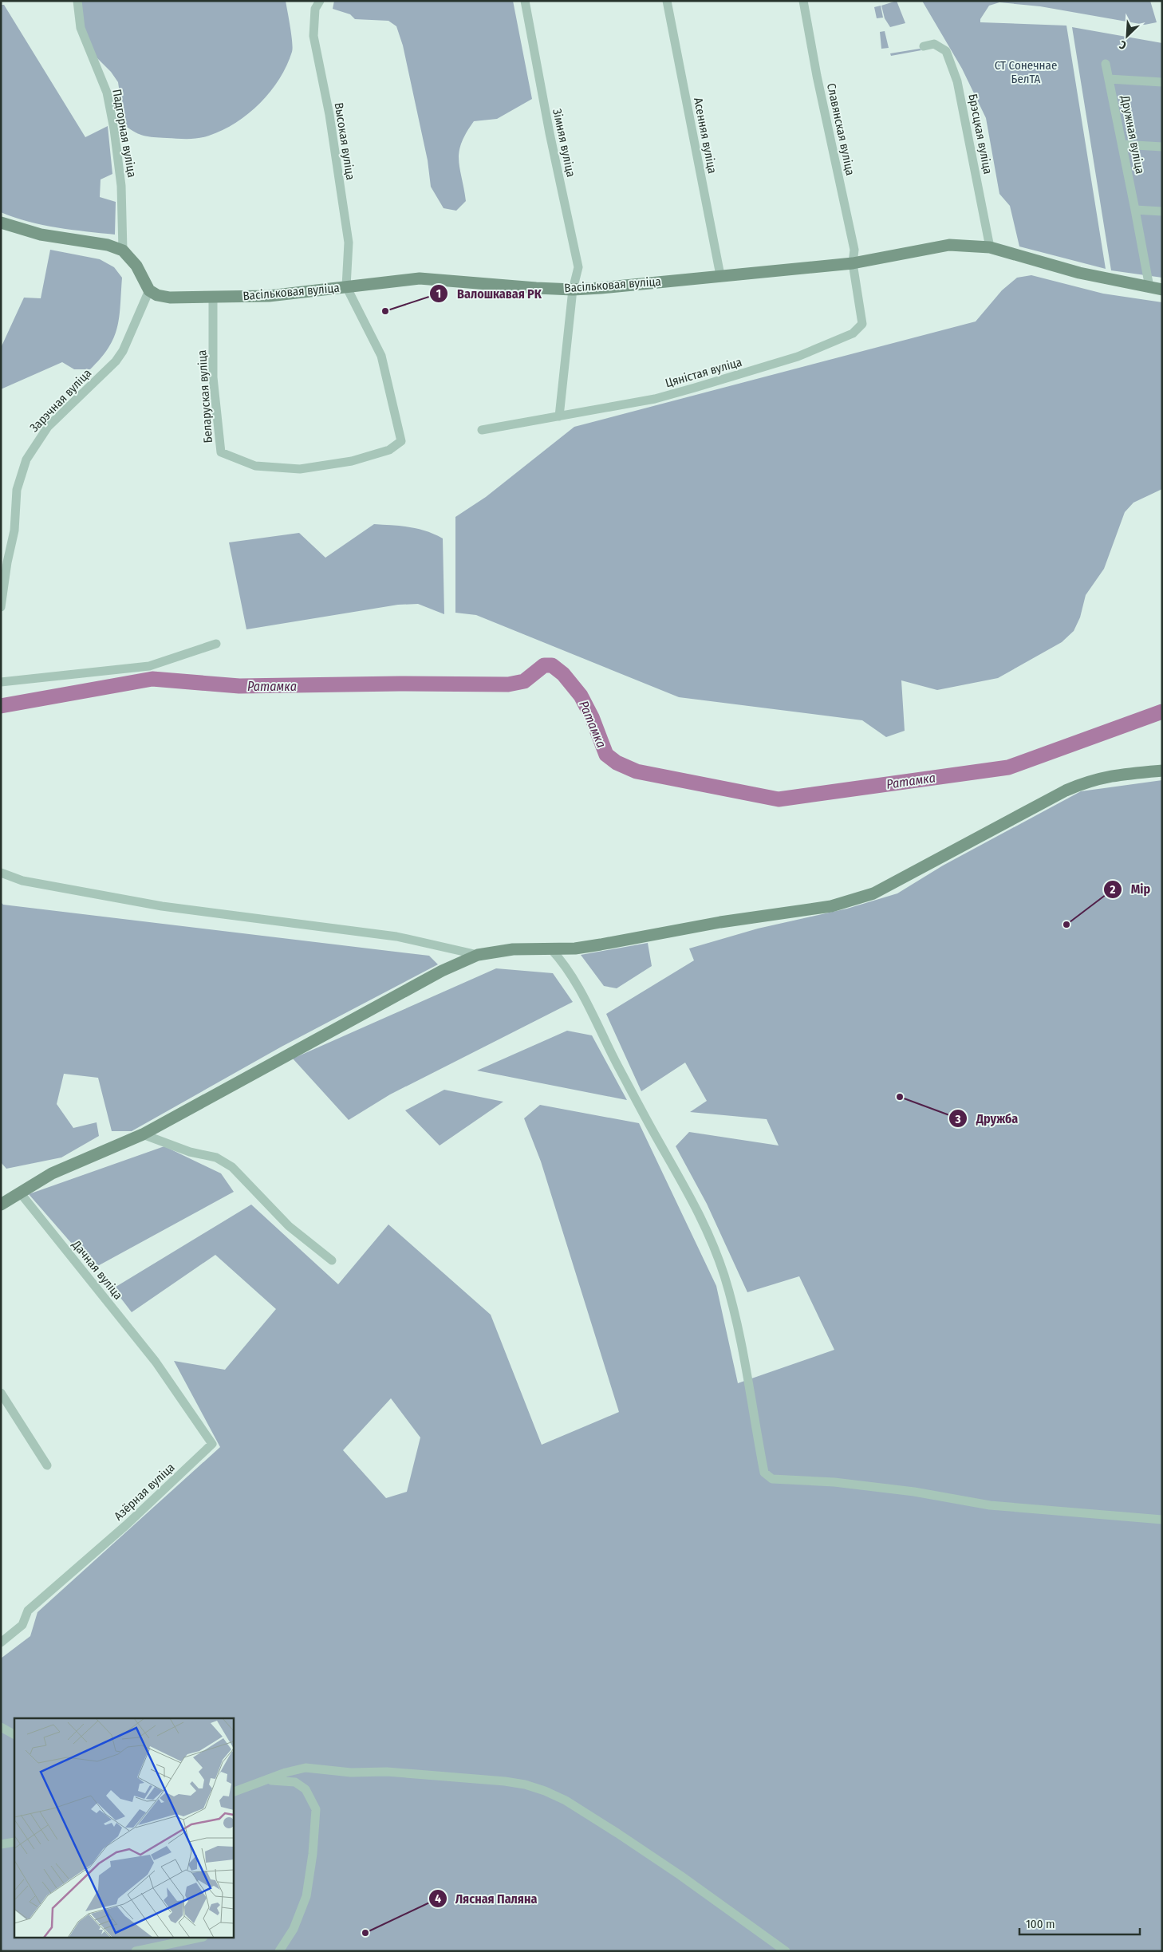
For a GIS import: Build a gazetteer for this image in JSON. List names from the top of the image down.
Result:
{
  "streets": {
    "street": [
      "Славянская вуліца",
      "Падгорная вуліца",
      "Брэсцкая вуліца",
      "Дружная вуліца",
      "Асенняя вуліца",
      "Высокая вуліца",
      "Зімняя вуліца",
      "Васільковая вуліца",
      "Цяністая вуліца",
      "Беларуская вуліца",
      "Зарэчная вуліца",
      "Дачная вуліца",
      "Азёрная вуліца"
    ]
  },
  "crossings": [
    ["Славянская вуліца", "Васільковая вуліца"],
    ["Славянская вуліца", "Цяністая вуліца"],
    ["Брэсцкая вуліца", "Васільковая вуліца"],
    ["Дружная вуліца", "Васільковая вуліца"],
    ["Асенняя вуліца", "Васільковая вуліца"],
    ["Высокая вуліца", "Васільковая вуліца"],
    ["Высокая вуліца", "Беларуская вуліца"],
    ["Зімняя вуліца", "Васільковая вуліца"],
    ["Зімняя вуліца", "Цяністая вуліца"],
    ["Васільковая вуліца", "Цяністая вуліца"],
    ["Васільковая вуліца", "Беларуская вуліца"],
    ["Васільковая вуліца", "Зарэчная вуліца"],
    ["Дачная вуліца", "Азёрная вуліца"]
  ],
  "water": ["Ратамка"],
  "parks": ["СТ Сонечнае БелТА"],
  "places": [
    "Валошкавая РК",
    "Мір",
    "Дружба",
    "Лясная Паляна"
  ],
  "scale_bar": "100 m",
  "north": "bottom left"
}
